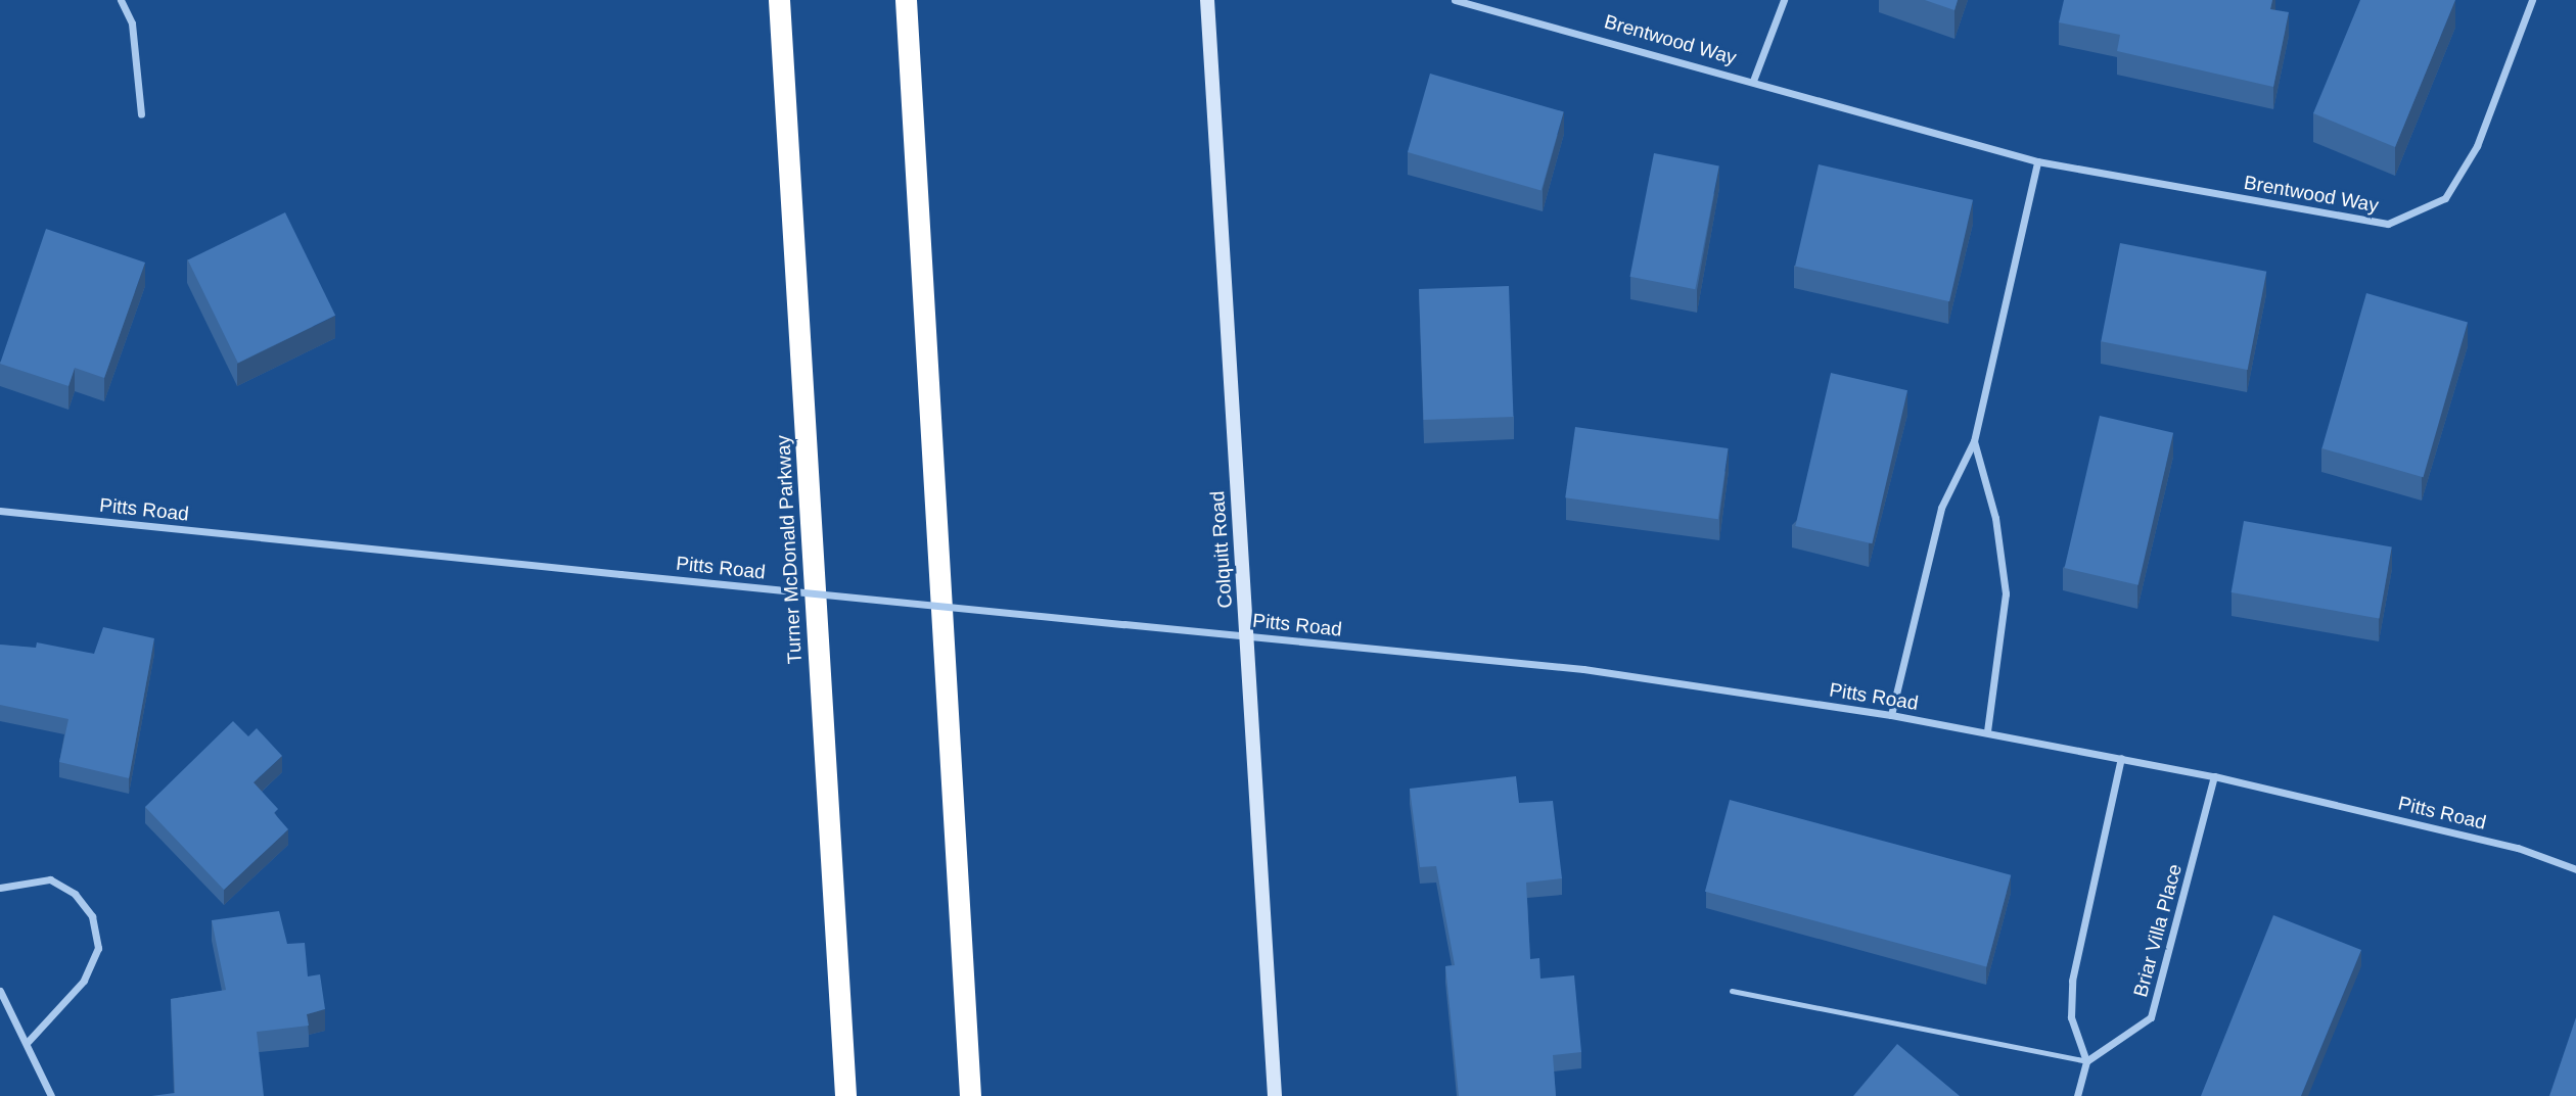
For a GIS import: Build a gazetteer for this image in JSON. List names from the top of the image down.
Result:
{
  "streets": {
    "highway": ["Turner McDonald Parkway"],
    "street": [
      "Brentwood Way",
      "Pitts Road",
      "Colquitt Road",
      "Briar Villa Place"
    ]
  },
  "crossings": [
    ["Pitts Road", "Colquitt Road"],
    ["Pitts Road", "Briar Villa Place"]
  ]
}
